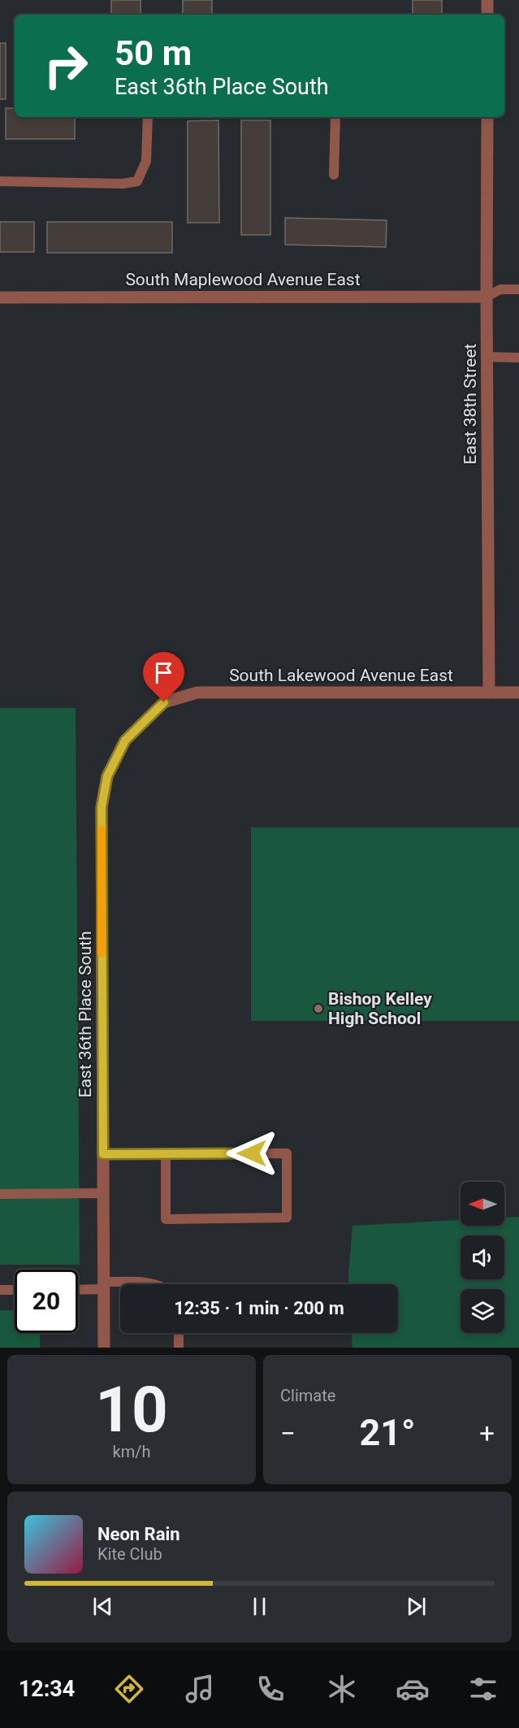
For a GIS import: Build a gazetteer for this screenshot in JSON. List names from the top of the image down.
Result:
{
  "streets": {
    "street": [
      "South Maplewood Avenue East",
      "East 38th Street",
      "South Lakewood Avenue East",
      "East 36th Place South"
    ]
  },
  "crossings": [
    ["South Maplewood Avenue East", "East 38th Street"],
    ["East 38th Street", "South Lakewood Avenue East"],
    ["South Lakewood Avenue East", "East 36th Place South"]
  ],
  "places": ["Bishop Kelley High School"],
  "north": "left",
  "page": {
    "turn": ["50 m", "East 36th Place South"],
    "limit": "20",
    "trip": "12:35 · 1 min · 200 m",
    "tile": [
      ["10", "km/h"],
      "Climate"
    ],
    "heat": ["−", "21°", "+"],
    "song": ["Neon Rain", "Kite Club"],
    "tabs": "12:34"
  }
}
